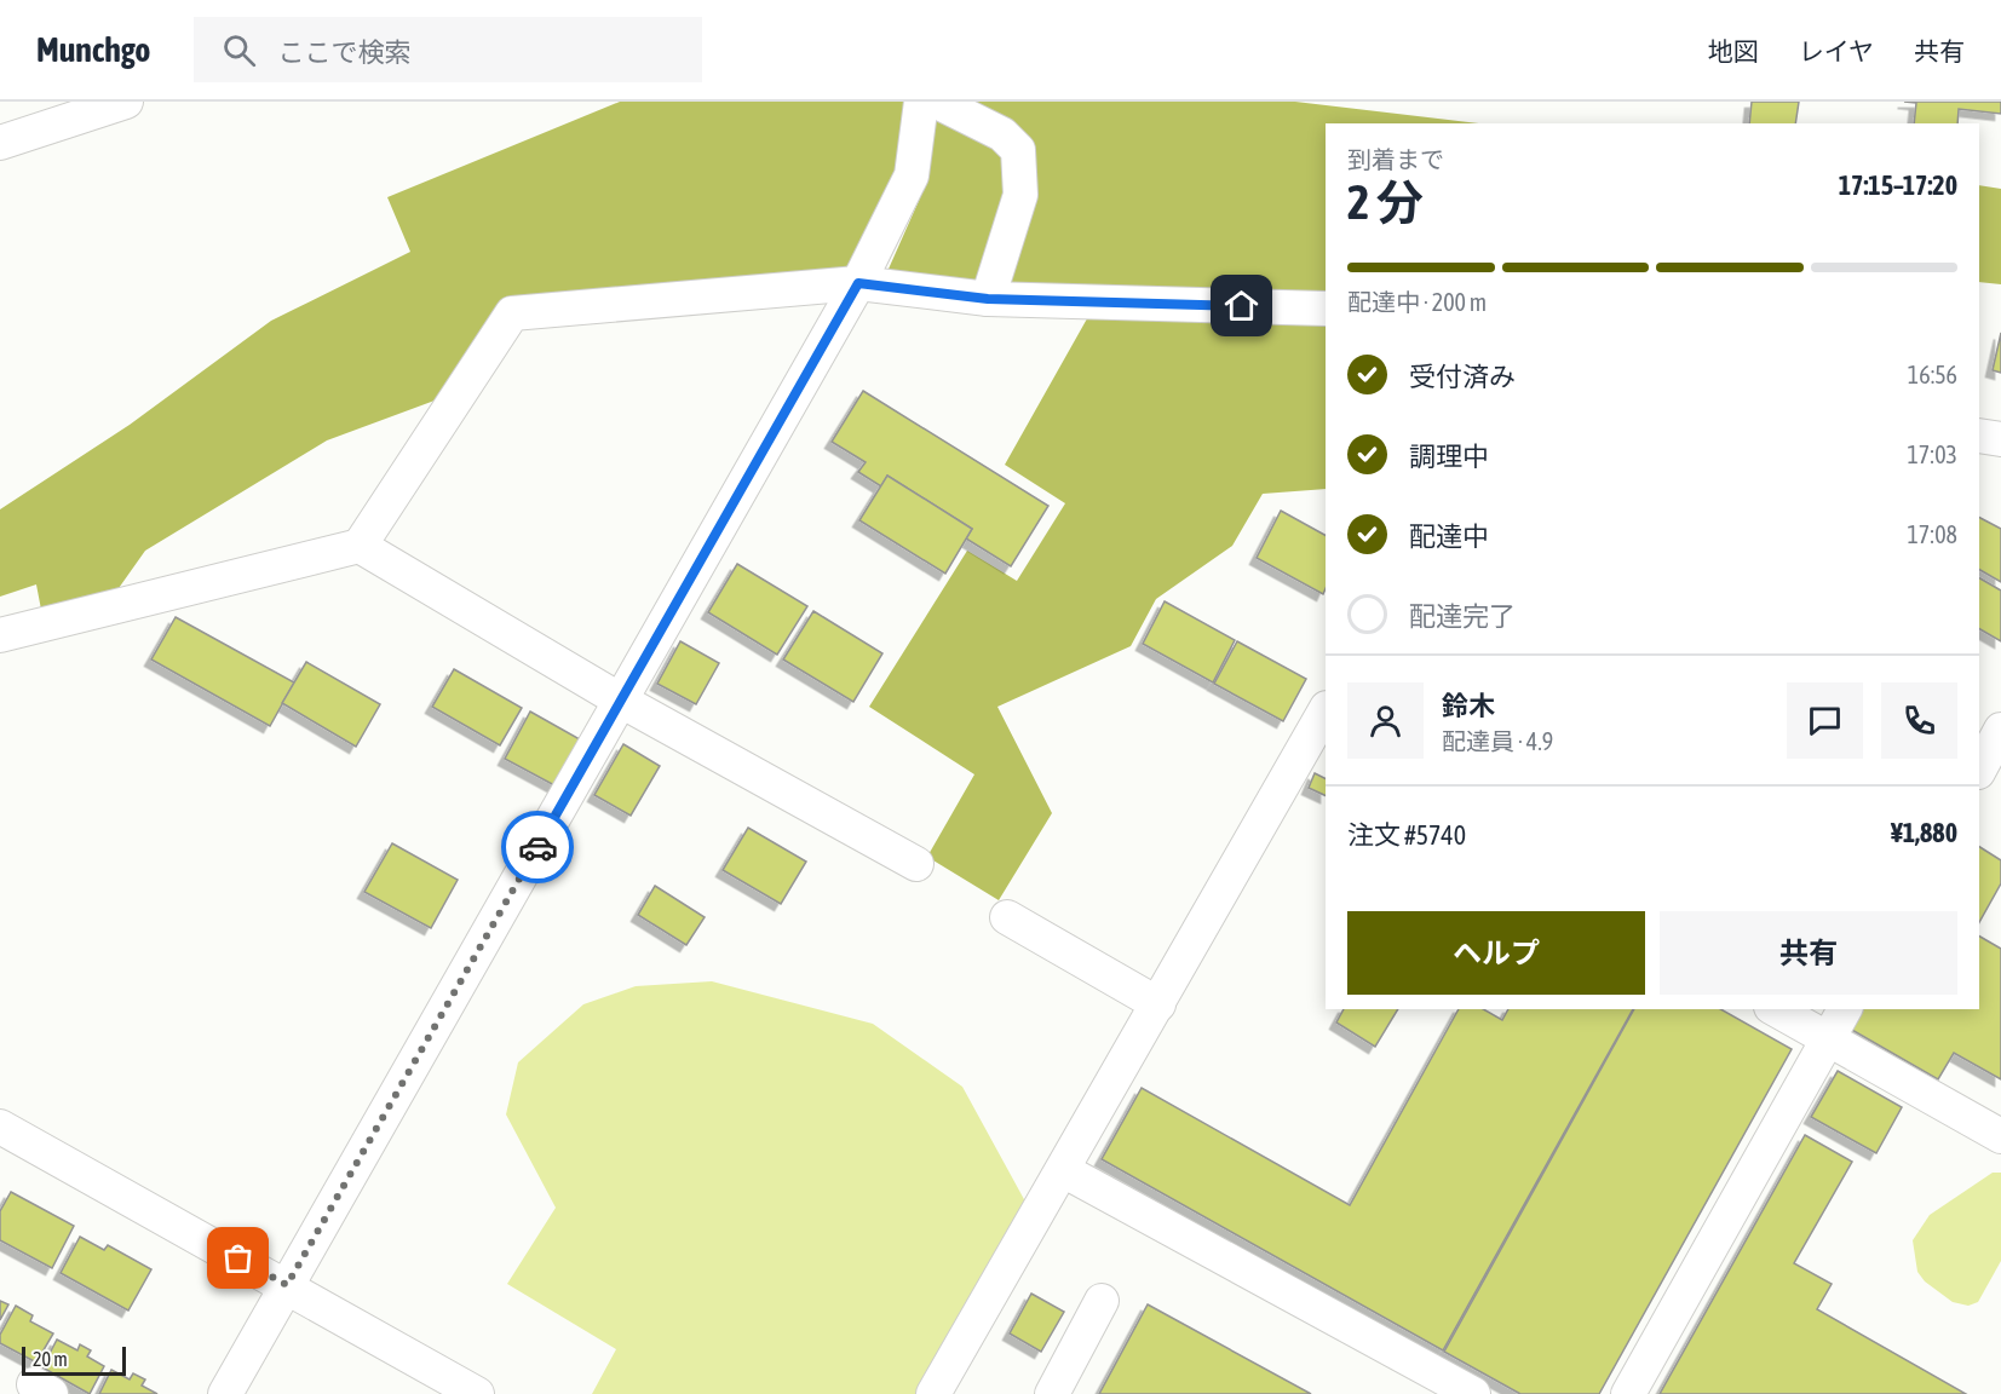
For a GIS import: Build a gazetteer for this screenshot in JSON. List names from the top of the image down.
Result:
{
  "scale_bar": "20 m",
  "page": {
    "header": "Munchgo",
    "search": "ここで検索",
    "nav": ["地図", "レイヤ", "共有"],
    "heading": ["2 分", "到着まで", "17:15–17:20"],
    "panel": [
      "鈴木",
      "配達員 · 4.9",
      "注文 #5740",
      "¥1,880"
    ],
    "bar": "配達中 · 200 m",
    "list": [
      ["受付済み", "16:56"],
      ["調理中", "17:03"],
      ["配達中", "17:08"],
      "配達完了"
    ],
    "buttons": ["ヘルプ", "共有"],
    "scale": "20 m"
  }
}
